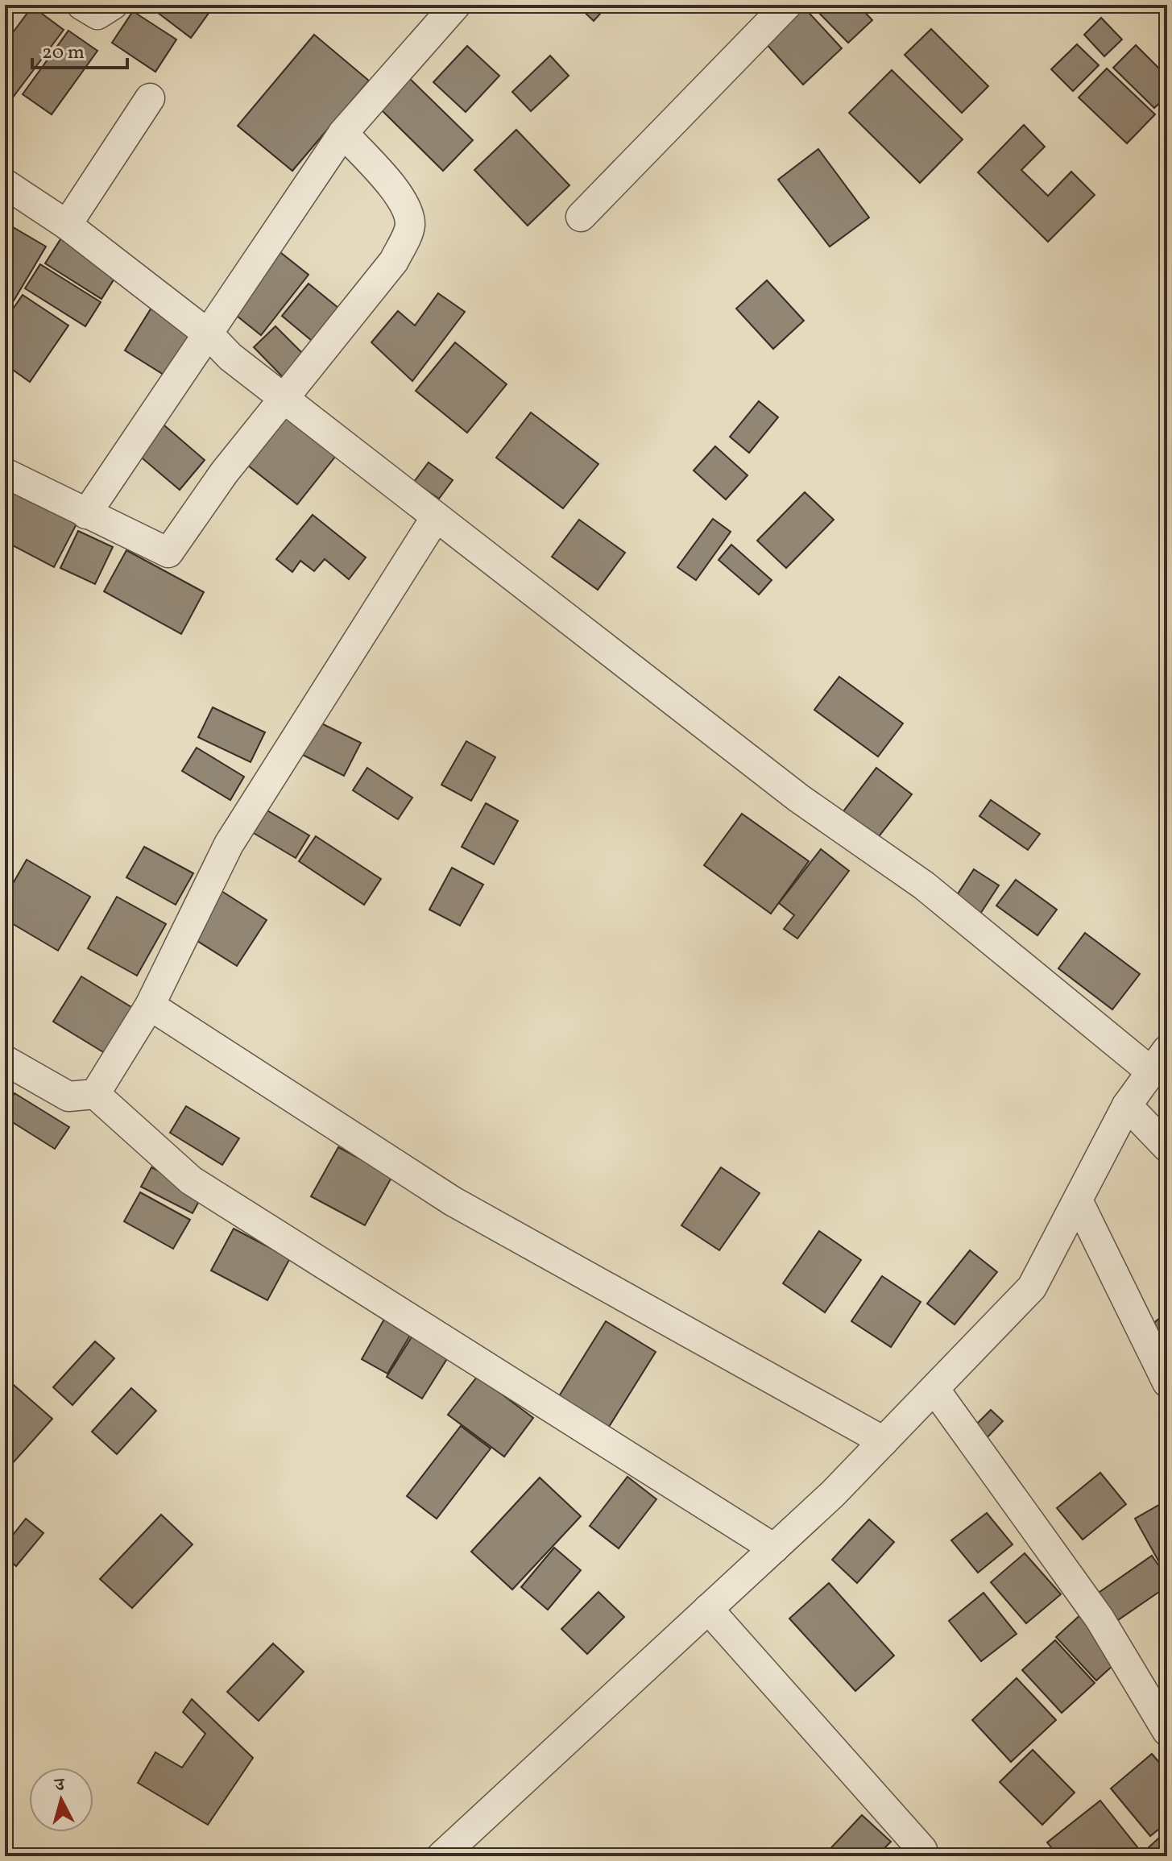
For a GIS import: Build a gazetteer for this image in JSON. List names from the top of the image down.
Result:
{
  "scale_bar": "20 m",
  "north": "top"
}
